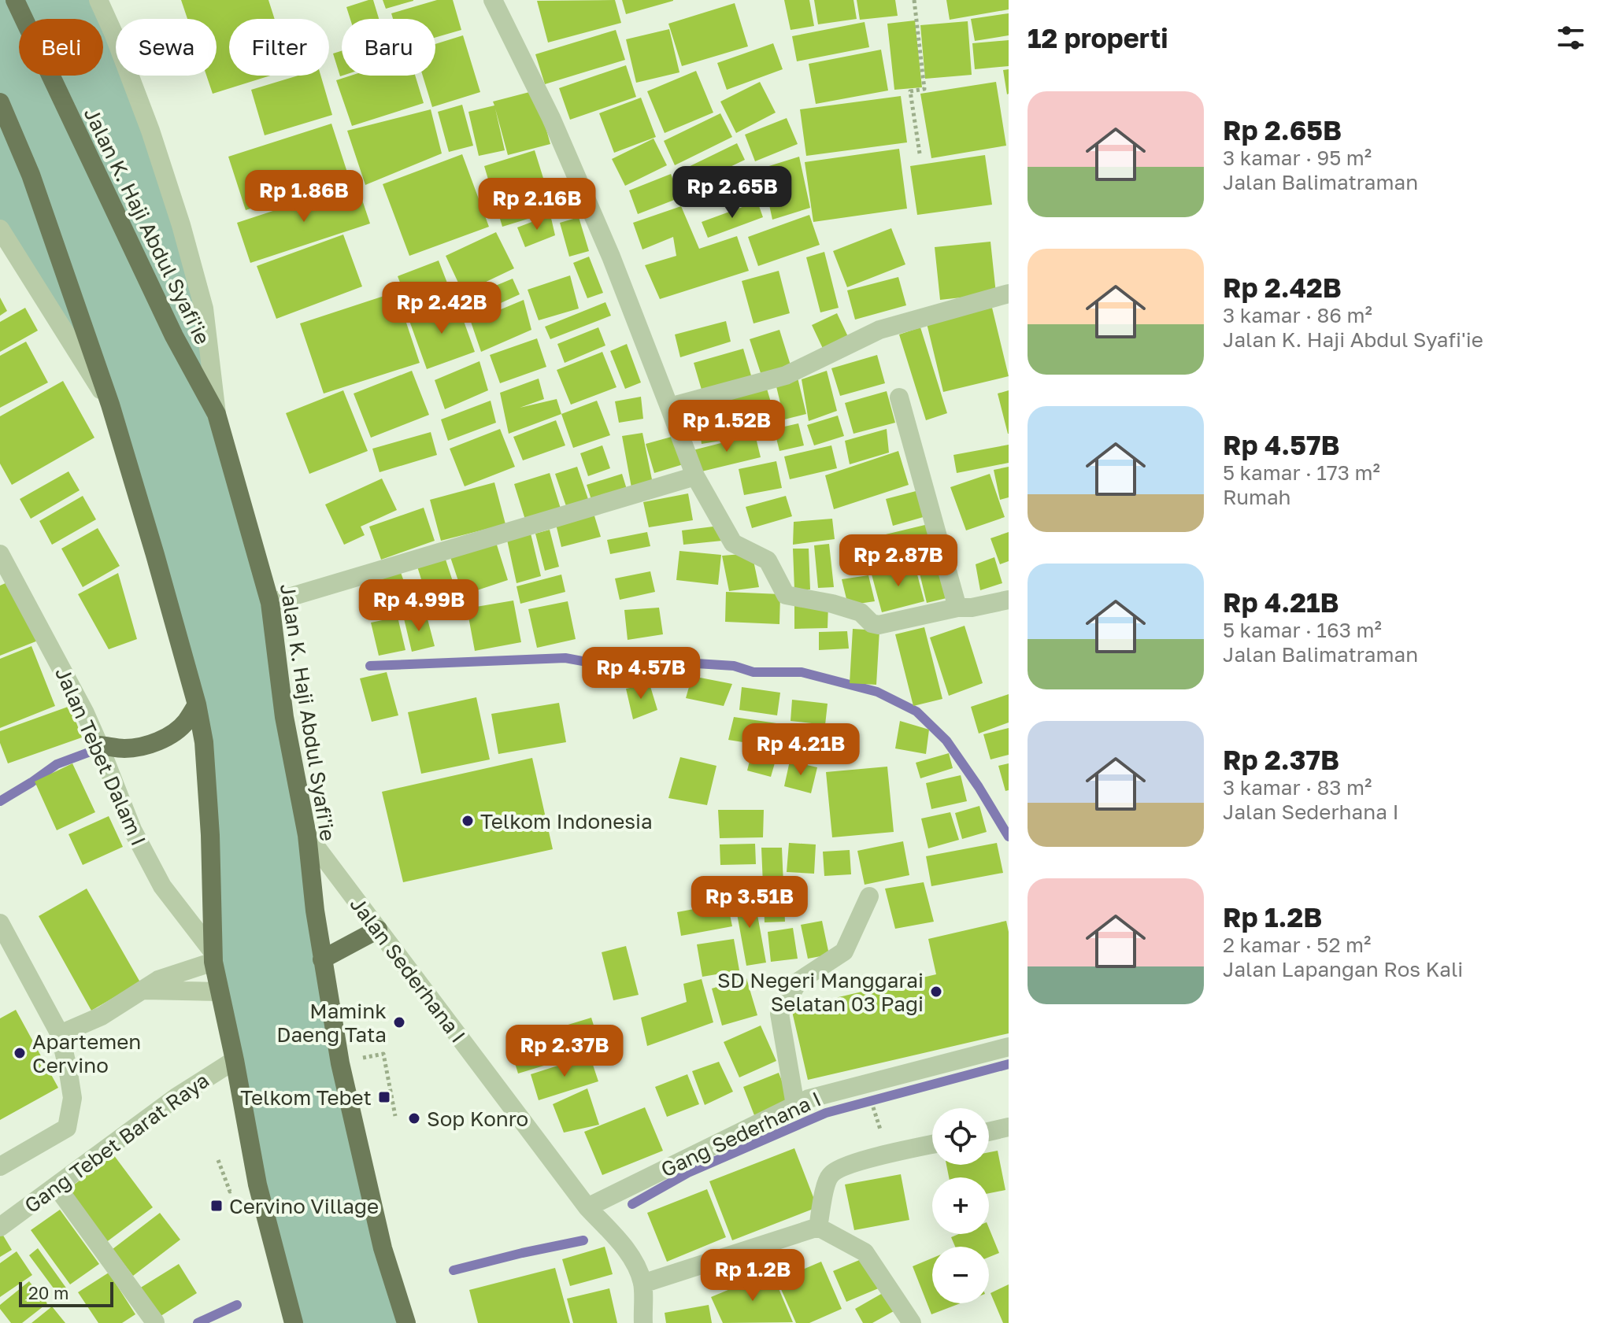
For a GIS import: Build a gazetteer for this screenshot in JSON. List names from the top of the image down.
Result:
{
  "streets": {
    "main road": ["Jalan K. Haji Abdul Syafi'ie"],
    "street": [
      "Jalan Tebet Dalam I",
      "Jalan Sederhana I",
      "Gang Sederhana I",
      "Gang Tebet Barat Raya"
    ]
  },
  "crossings": [
    ["Jalan K. Haji Abdul Syafi'ie", "Jalan Sederhana I"],
    ["Jalan Sederhana I", "Gang Sederhana I"]
  ],
  "places": {
    "other": [
      "Telkom Indonesia",
      "SD Negeri Manggarai Selatan 03 Pagi",
      "Mamink Daeng Tata",
      "Apartemen Cervino",
      "Sop Konro"
    ],
    "transit": ["Telkom Tebet", "Cervino Village"]
  },
  "scale_bar": "20 m",
  "page": {
    "heading": "12 properti",
    "chip": [
      "Beli",
      "Sewa",
      "Filter",
      "Baru"
    ],
    "list": [
      {
        "name": "Rp 2.65B",
        "note": "3 kamar · 95 m² · Jalan Balimatraman"
      },
      {
        "name": "Rp 2.42B",
        "note": "3 kamar · 86 m² · Jalan K. Haji Abdul Syafi'ie"
      },
      {
        "name": "Rp 4.57B",
        "note": "5 kamar · 173 m² · Rumah"
      },
      {
        "name": "Rp 4.21B",
        "note": "5 kamar · 163 m² · Jalan Balimatraman"
      },
      {
        "name": "Rp 2.37B",
        "note": "3 kamar · 83 m² · Jalan Sederhana I"
      },
      {
        "name": "Rp 1.2B",
        "note": "2 kamar · 52 m² · Jalan Lapangan Ros Kali"
      }
    ],
    "price": [
      "Rp 2.65B",
      "Rp 1.86B",
      "Rp 2.16B",
      "Rp 2.42B",
      "Rp 1.52B",
      "Rp 2.87B",
      "Rp 4.99B",
      "Rp 4.57B",
      "Rp 4.21B",
      "Rp 3.51B",
      "Rp 2.37B",
      "Rp 1.2B"
    ],
    "map_buttons": ["+", "−"],
    "scale": "20 m"
  }
}
